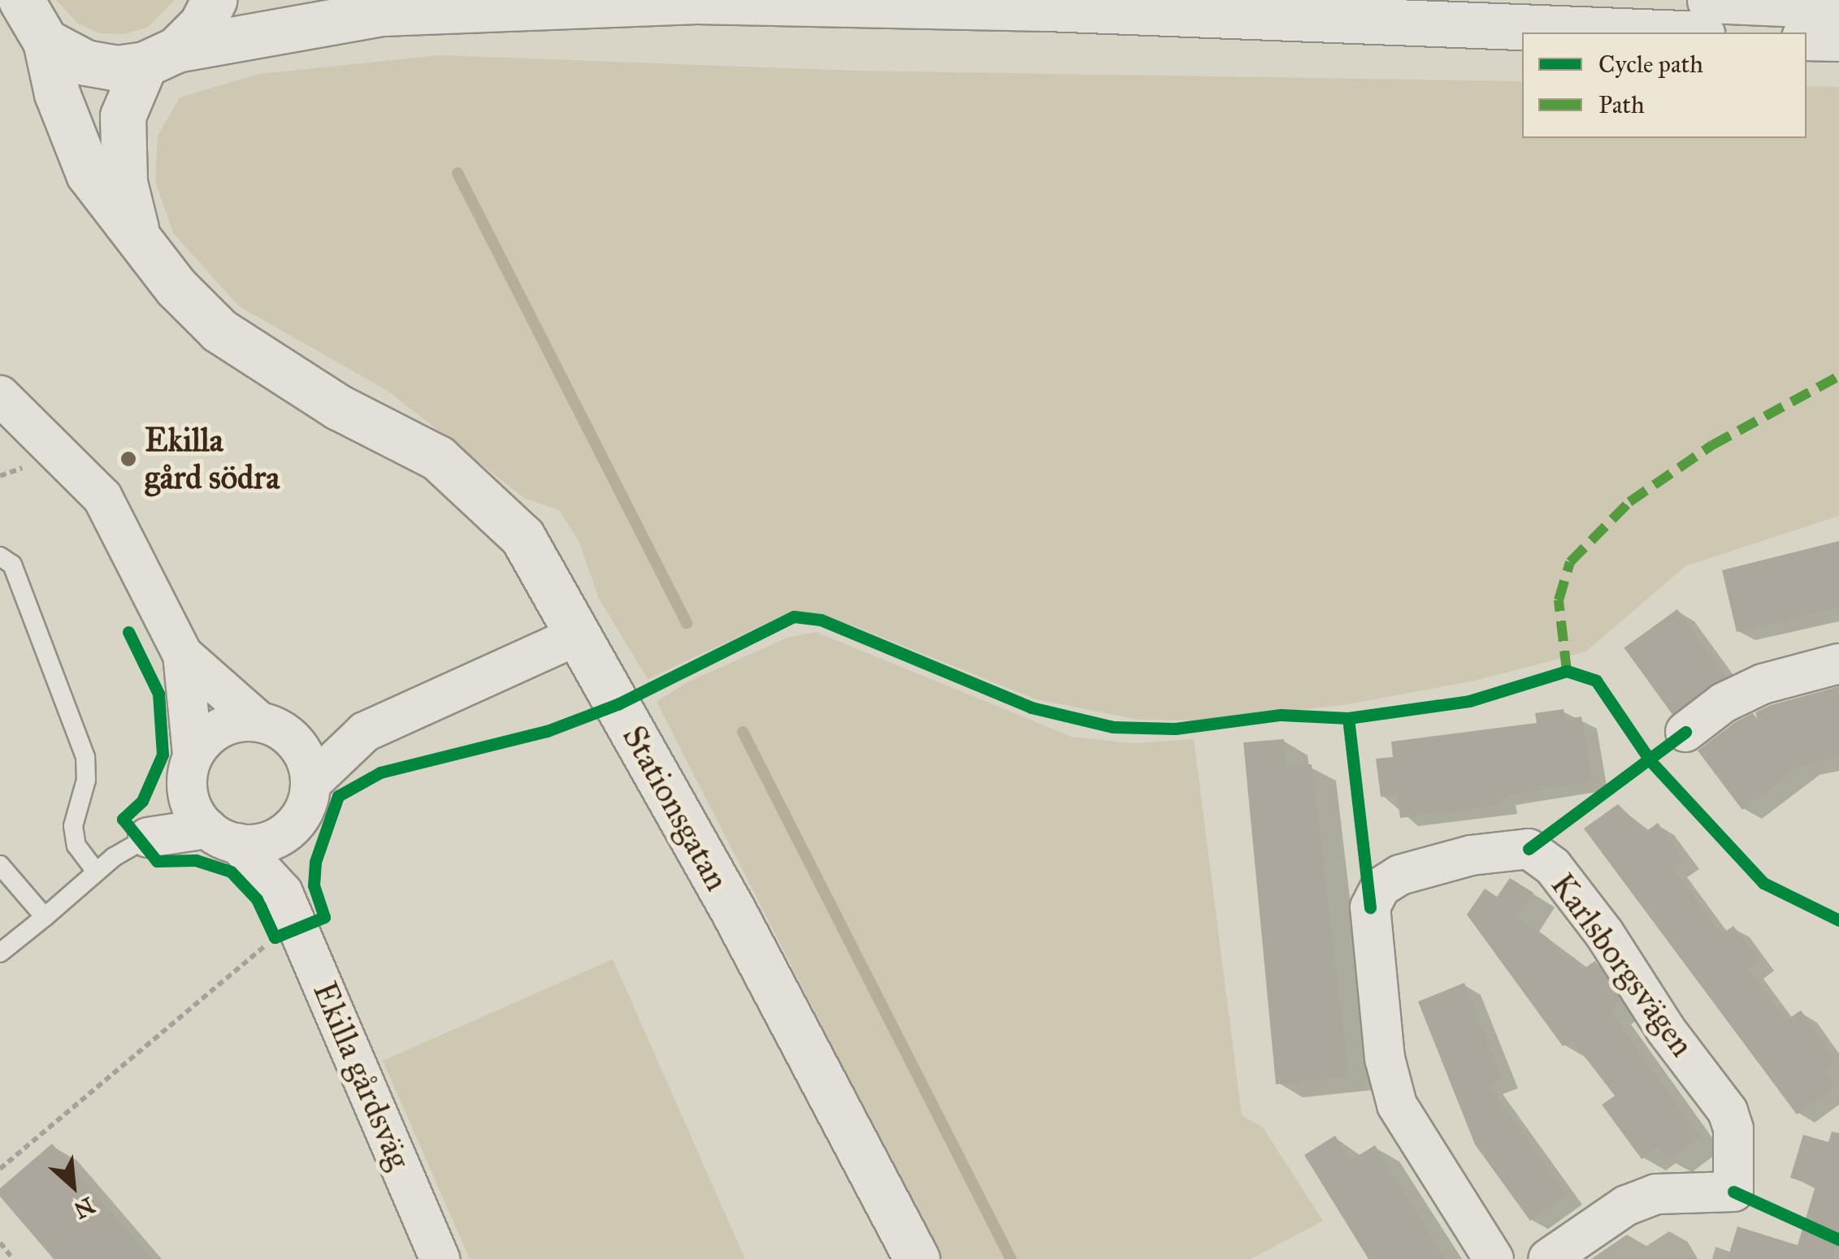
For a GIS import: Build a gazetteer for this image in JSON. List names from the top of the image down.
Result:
{
  "streets": {
    "main road": ["Stationsgatan"],
    "street": ["Karlsborgsvägen", "Ekilla gårdsväg"]
  },
  "places": ["Ekilla gård södra"],
  "legend": ["Cycle path", "Path"],
  "north": "bottom right"
}
